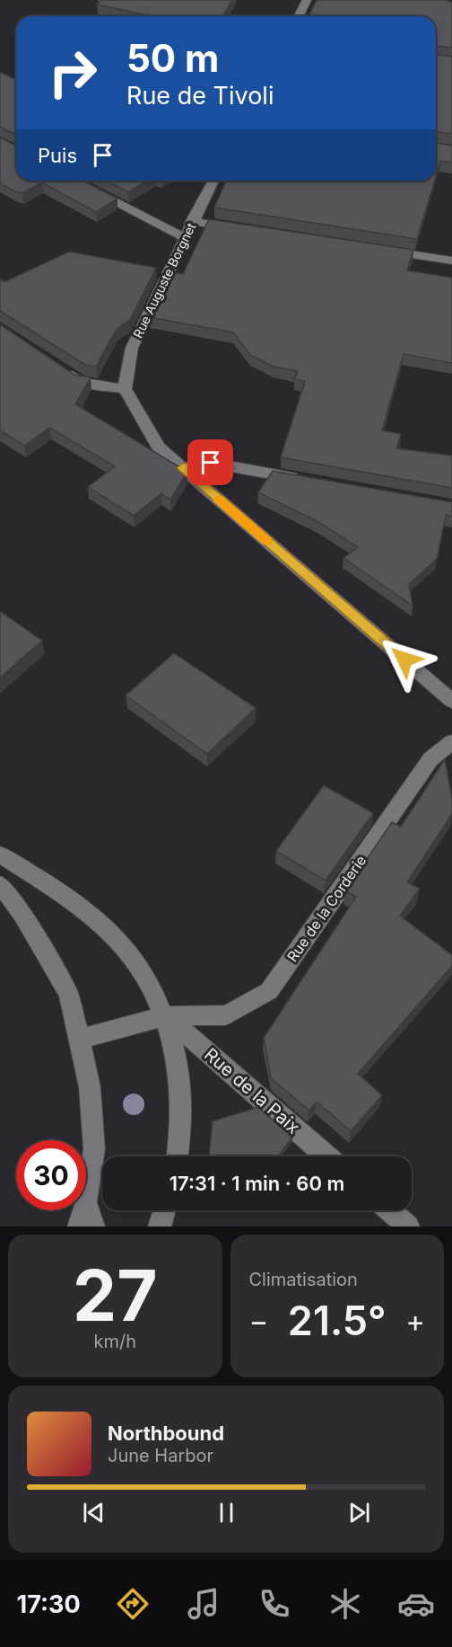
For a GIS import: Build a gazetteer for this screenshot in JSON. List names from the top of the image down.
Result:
{
  "streets": {
    "street": ["Rue Auguste Borgnet", "Rue de la Corderie", "Rue de la Paix"]
  },
  "crossings": [
    ["Rue de la Corderie", "Rue de la Paix"]
  ],
  "page": {
    "turn": ["50 m", "Rue de Tivoli"],
    "then": "Puis",
    "limit": "30",
    "trip": "17:31 · 1 min · 60 m",
    "tile": [
      ["27", "km/h"],
      "Climatisation"
    ],
    "heat": ["−", "21.5°", "+"],
    "song": ["Northbound", "June Harbor"],
    "tabs": "17:30"
  }
}
